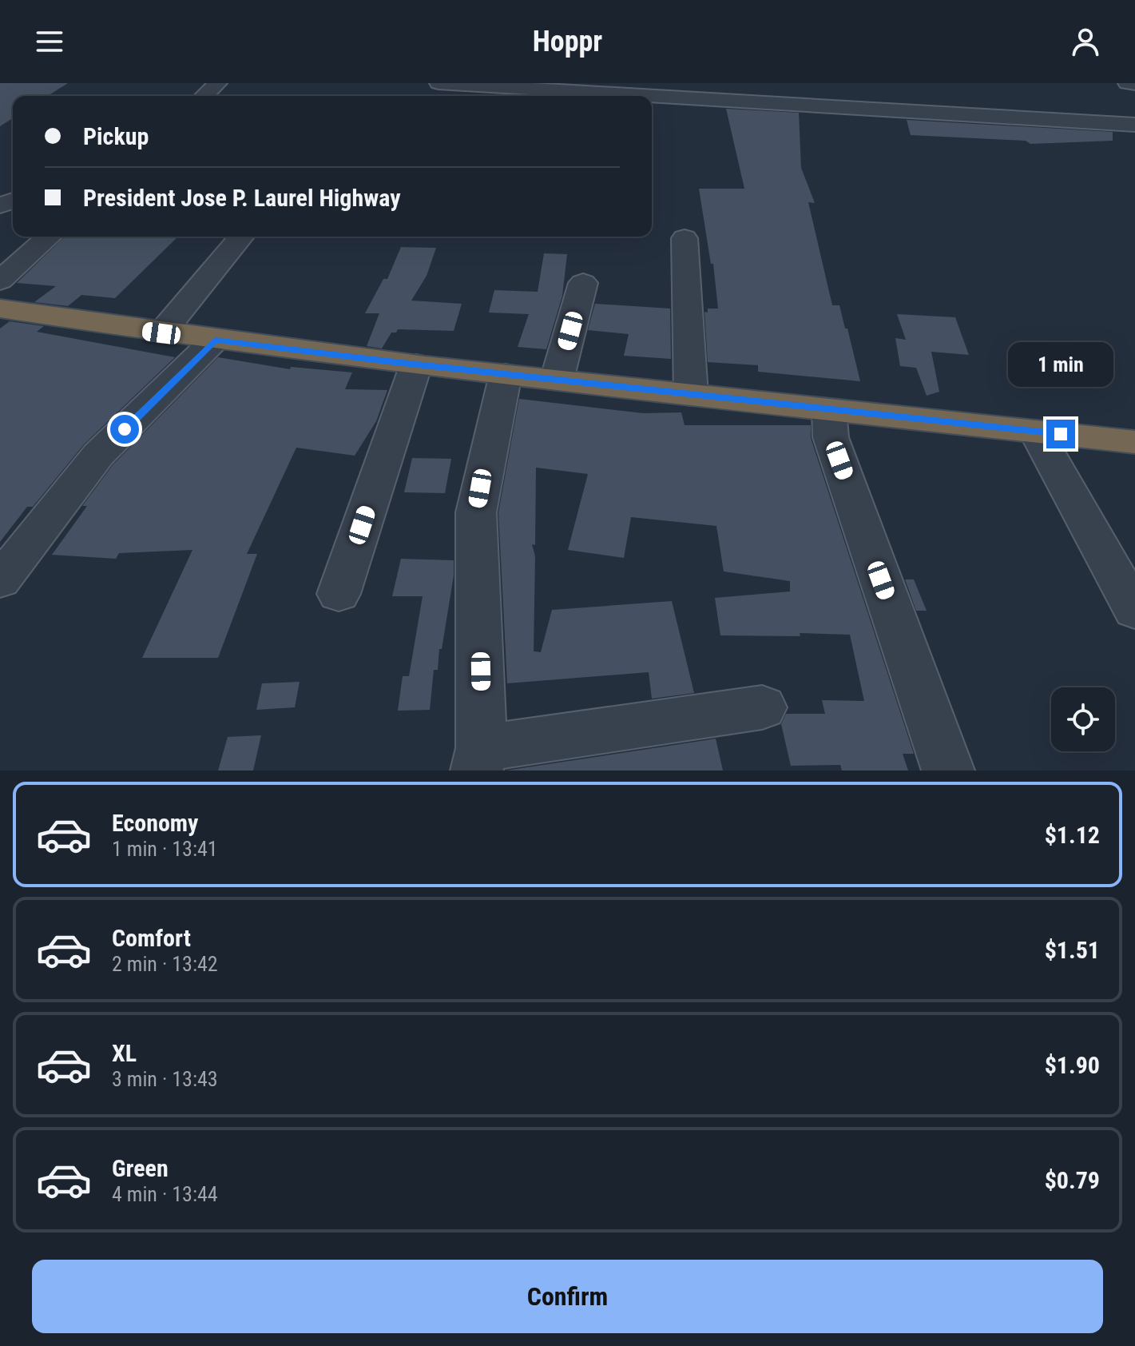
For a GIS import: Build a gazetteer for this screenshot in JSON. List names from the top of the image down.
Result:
{
  "page": {
    "header": "Hoppr",
    "banner": ["Pickup", "President Jose P. Laurel Highway"],
    "bubble": "1 min",
    "list": [
      {
        "name": "Economy",
        "note": "1 min · 13:41",
        "value": "$1.12"
      },
      {
        "name": "Comfort",
        "note": "2 min · 13:42",
        "value": "$1.51"
      },
      {
        "name": "XL",
        "note": "3 min · 13:43",
        "value": "$1.90"
      },
      {
        "name": "Green",
        "note": "4 min · 13:44",
        "value": "$0.79"
      }
    ],
    "buttons": "Confirm"
  }
}
